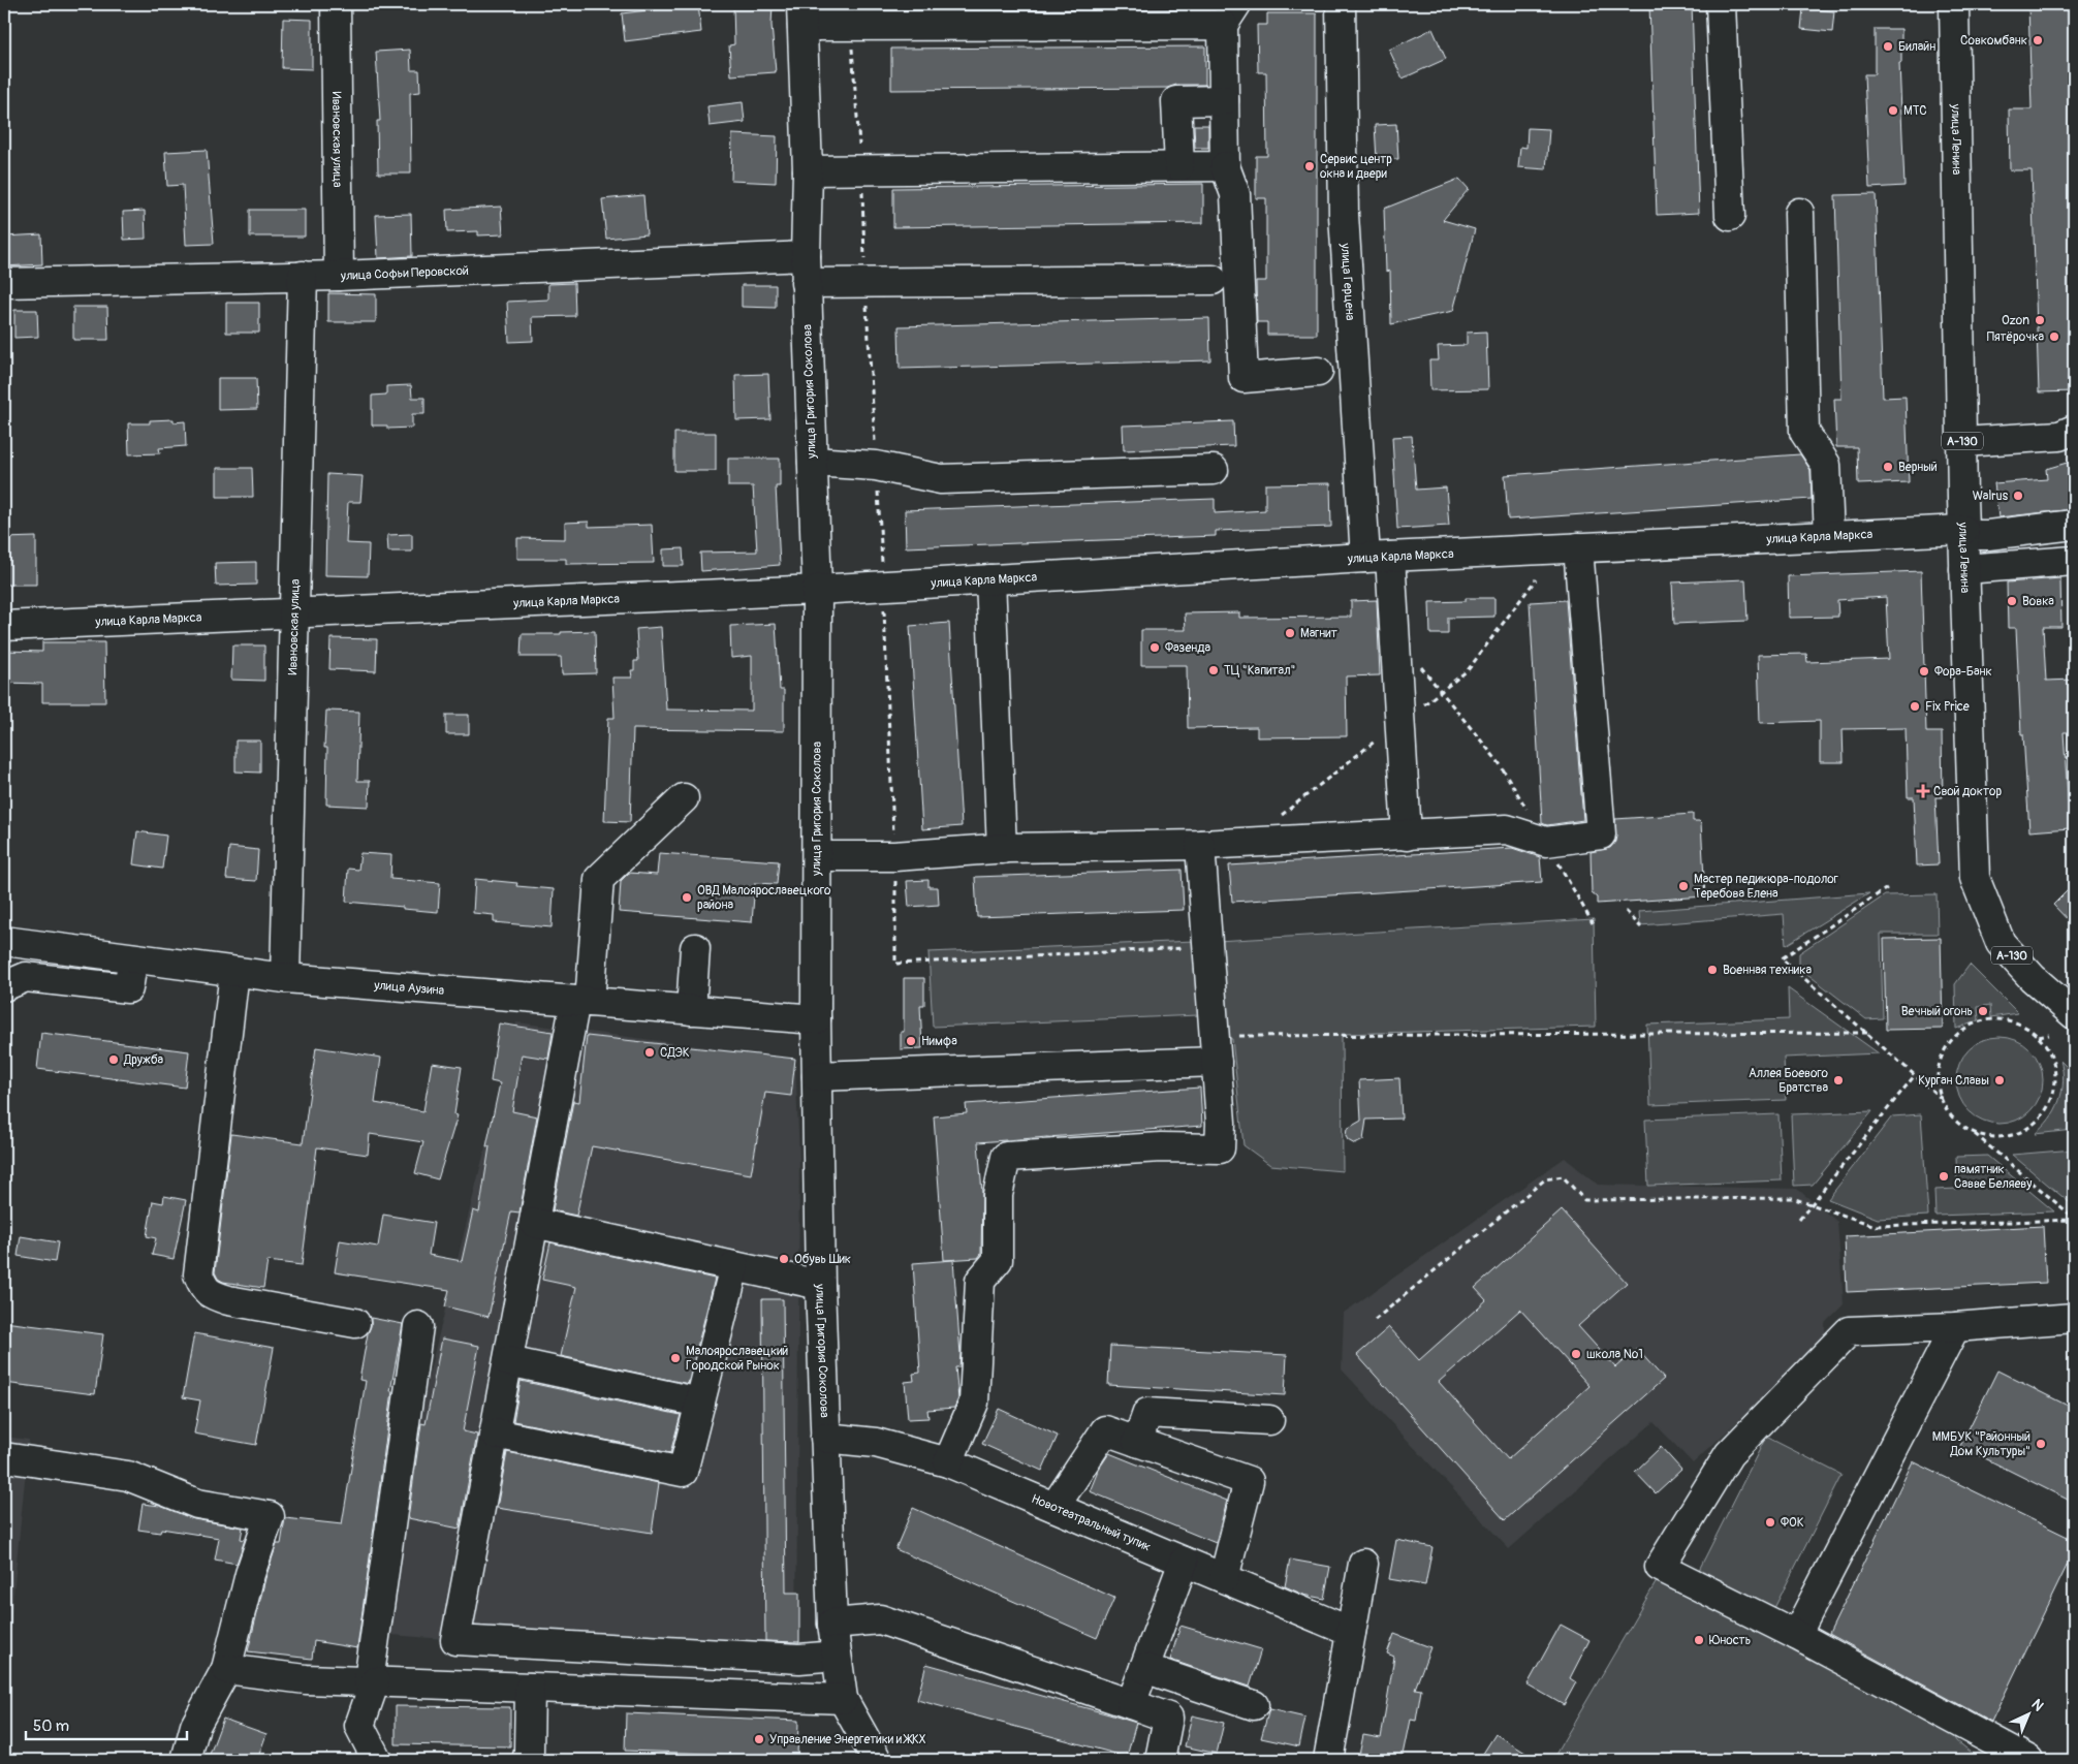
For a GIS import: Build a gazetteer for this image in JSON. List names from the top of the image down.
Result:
{
  "streets": {
    "street": [
      "Ивановская улица",
      "улица Ленина",
      "улица Софьи Перовской",
      "улица Герцена",
      "улица Григория Соколова",
      "А-130",
      "улица Карла Маркса",
      "улица Аузина",
      "Новотеатральный тупик"
    ]
  },
  "crossings": [
    ["Ивановская улица", "улица Софьи Перовской"],
    ["Ивановская улица", "улица Карла Маркса"],
    ["Ивановская улица", "улица Аузина"],
    ["улица Ленина", "улица Карла Маркса"],
    ["улица Софьи Перовской", "улица Григория Соколова"],
    ["улица Герцена", "улица Карла Маркса"],
    ["улица Григория Соколова", "улица Карла Маркса"],
    ["улица Григория Соколова", "улица Аузина"],
    ["улица Григория Соколова", "Новотеатральный тупик"]
  ],
  "places": {
    "other": [
      "Совкомбанк",
      "Билайн",
      "МТС",
      "Сервис центр окна и двери",
      "Ozon",
      "Пятёрочка",
      "Верный",
      "Walrus",
      "Вовка",
      "Магнит",
      "Фазенда",
      "ТЦ \"Капитал\"",
      "Фора-Банк",
      "Fix Price",
      "Мастер педикюра-подолог Теребова Елена",
      "ОВД Малоярославецкого района",
      "Военная техника",
      "Вечный огонь",
      "Нимфа",
      "СДЭК",
      "Дружба",
      "Аллея Боевого Братства",
      "Курган Славы",
      "памятник Савве Беляеву",
      "Обувь Шик",
      "школа №1",
      "Малоярославецкий Городской Рынок",
      "ММБУК \"Районный Дом Культуры\"",
      "ФОК",
      "Юность",
      "Управление Энергетики и ЖКХ"
    ],
    "health": ["Свой доктор"]
  },
  "scale_bar": "50 m",
  "north": "top right"
}
